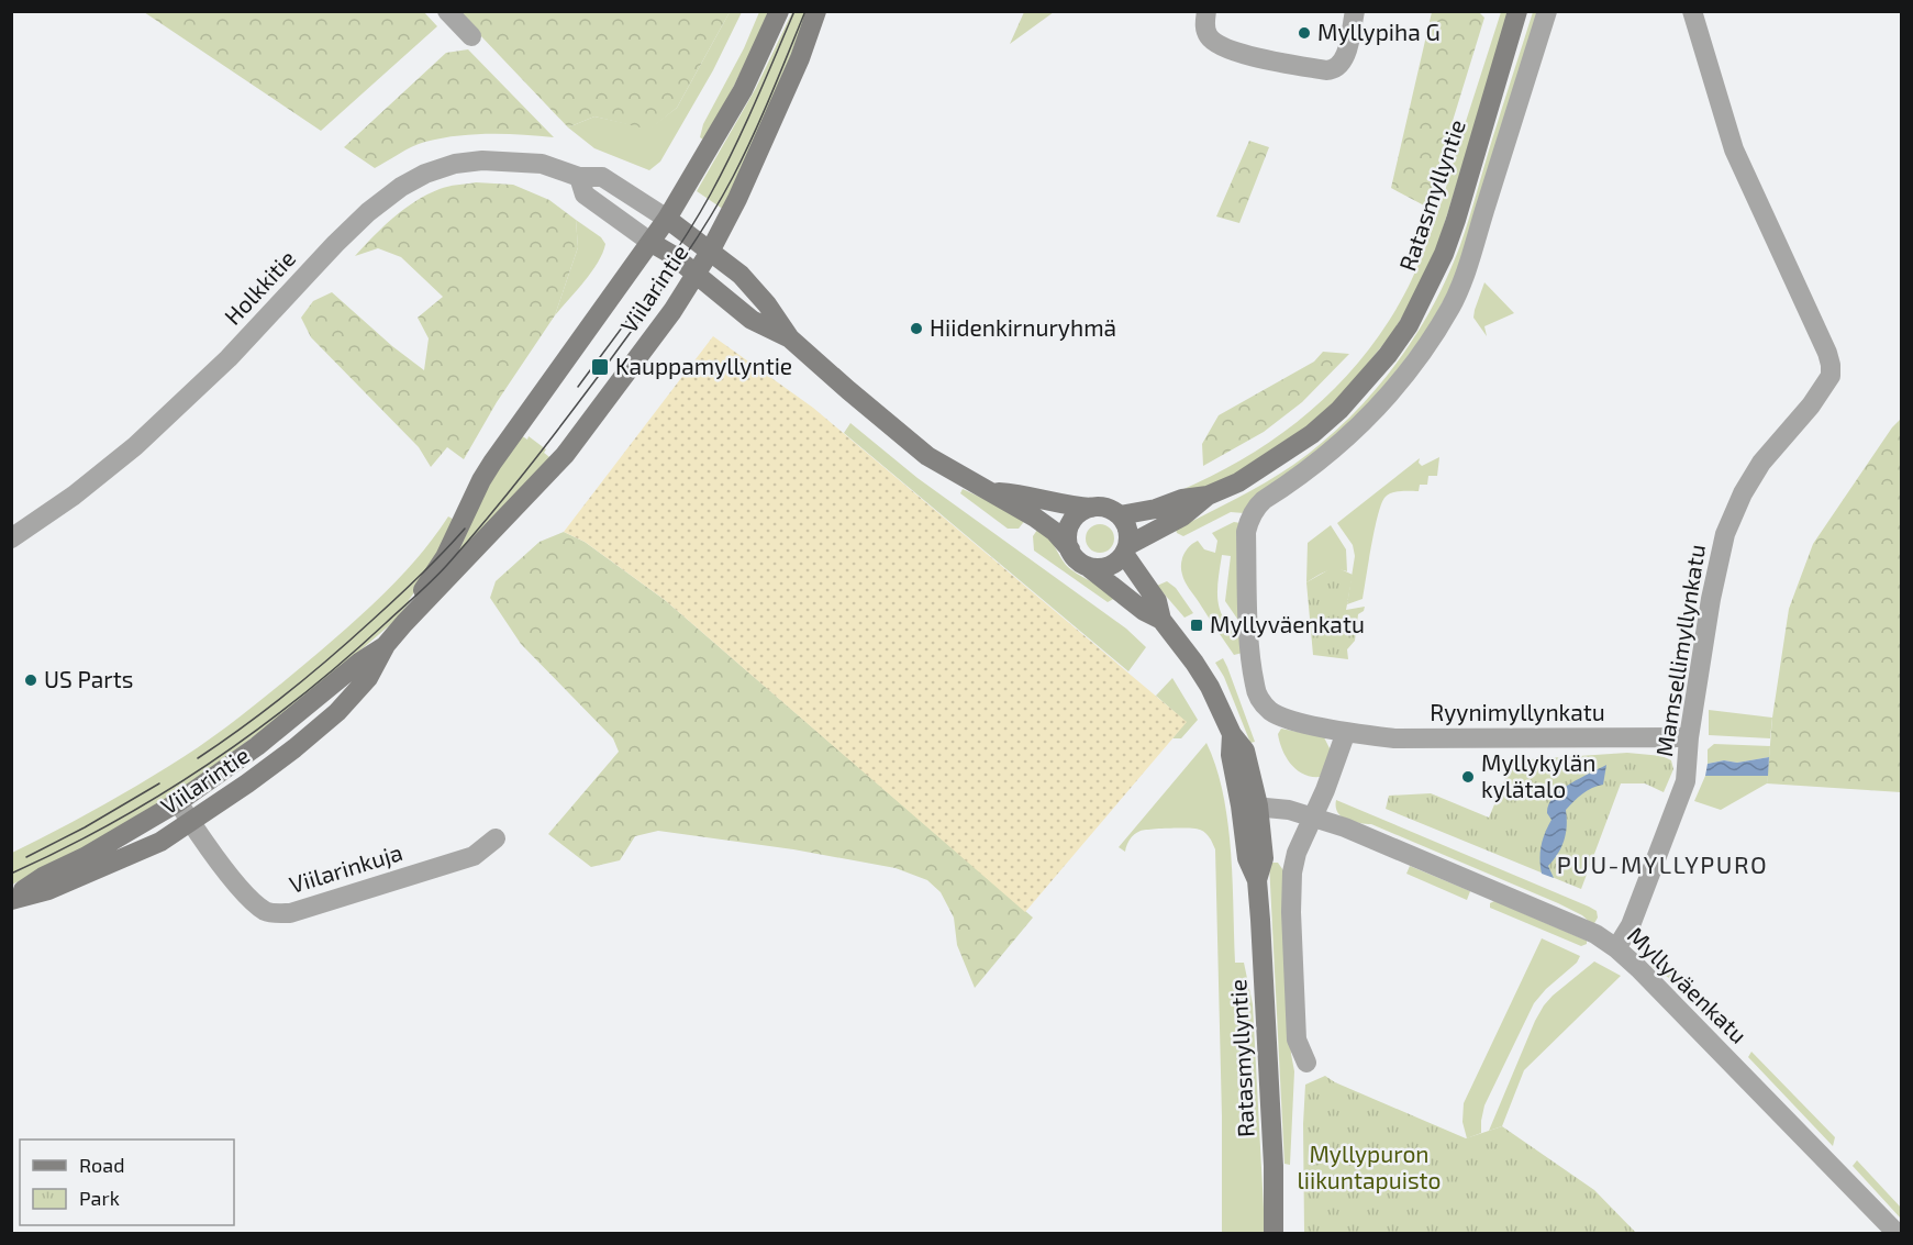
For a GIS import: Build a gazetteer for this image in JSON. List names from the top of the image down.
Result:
{
  "streets": {
    "main road": ["Ratasmyllyntie", "Viilarintie"],
    "street": [
      "Holkkitie",
      "Mamsellimyllynkatu",
      "Ryynimyllynkatu",
      "Viilarinkuja",
      "Myllyväenkatu"
    ]
  },
  "crossings": [
    ["Ratasmyllyntie", "Myllyväenkatu"],
    ["Holkkitie", "Viilarintie"],
    ["Viilarintie", "Viilarinkuja"],
    ["Mamsellimyllynkatu", "Ryynimyllynkatu"],
    ["Mamsellimyllynkatu", "Myllyväenkatu"]
  ],
  "districts": ["PUU-MYLLYPURO"],
  "parks": ["Myllypuron liikuntapuisto"],
  "places": {
    "other": [
      "Myllypiha G",
      "Hiidenkirnuryhmä",
      "US Parts",
      "Myllykylän kylätalo"
    ],
    "transit": ["Kauppamyllyntie", "Myllyväenkatu"]
  },
  "legend": ["Road", "Park"]
}
